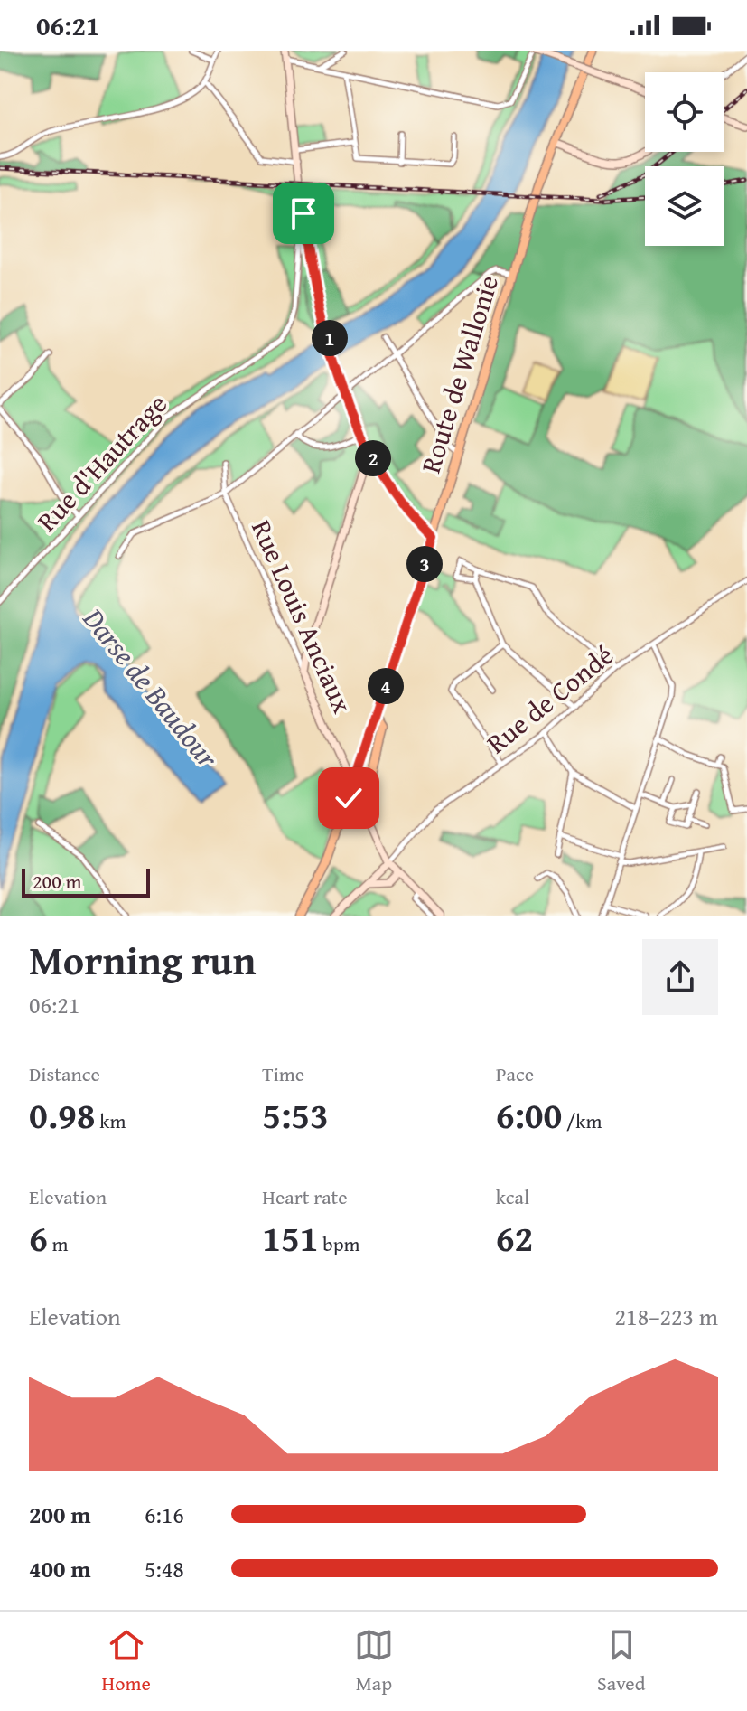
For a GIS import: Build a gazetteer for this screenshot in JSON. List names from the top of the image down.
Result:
{
  "streets": {
    "main road": ["Route de Wallonie"],
    "street": ["Rue d'Hautrage", "Rue Louis Anciaux", "Rue de Condé"]
  },
  "crossings": [
    ["Rue Louis Anciaux", "Rue de Condé"]
  ],
  "water": ["Darse de Baudour"],
  "scale_bar": "200 m",
  "page": {
    "status": "06:21",
    "pins": [
      "1",
      "2",
      "3",
      "4"
    ],
    "scale": "200 m",
    "heading": ["Morning run", "06:21"],
    "stats": [
      ["Distance", "0.98 km"],
      ["Time", "5:53"],
      ["Pace", "6:00 /km"],
      ["Elevation", "6 m"],
      ["Heart rate", "151 bpm"],
      ["kcal", "62"]
    ],
    "chart": ["Elevation", "218–223 m"],
    "list": [
      {
        "name": "200 m",
        "note": "6:16"
      },
      {
        "name": "400 m",
        "note": "5:48"
      }
    ],
    "tabs": ["Home", "Map", "Saved"]
  }
}
